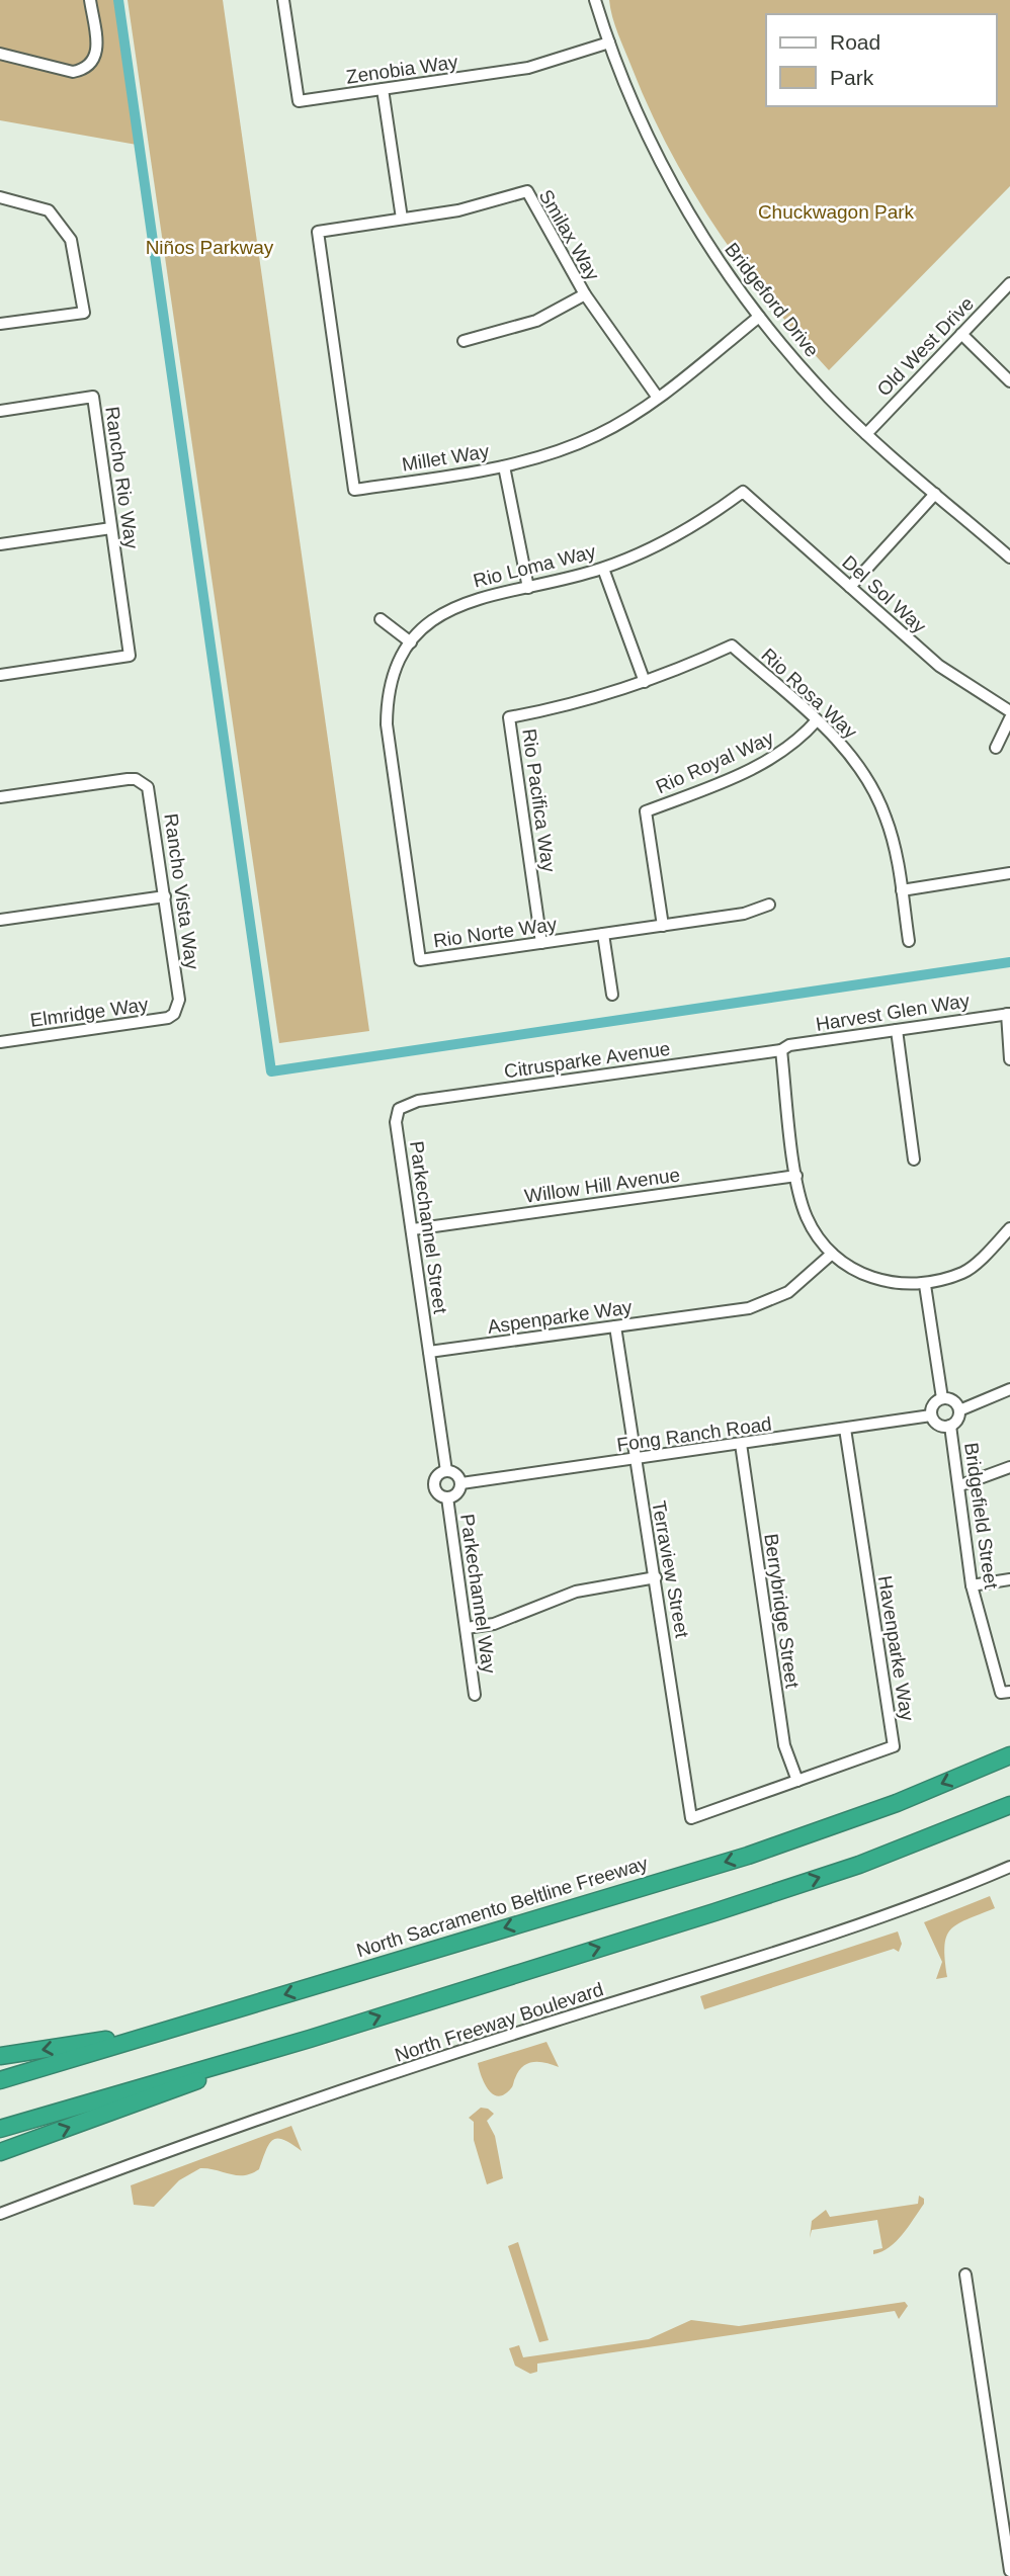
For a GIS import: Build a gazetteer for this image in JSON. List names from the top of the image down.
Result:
{
  "streets": {
    "highway": ["North Sacramento Beltline Freeway"],
    "street": [
      "Zenobia Way",
      "Smilax Way",
      "Bridgeford Drive",
      "Old West Drive",
      "Millet Way",
      "Rancho Rio Way",
      "Rio Loma Way",
      "Del Sol Way",
      "Rio Rosa Way",
      "Rio Royal Way",
      "Rio Pacifica Way",
      "Rancho Vista Way",
      "Rio Norte Way",
      "Elmridge Way",
      "Harvest Glen Way",
      "Citrusparke Avenue",
      "Willow Hill Avenue",
      "Parkechannel Street",
      "Aspenparke Way",
      "Fong Ranch Road",
      "Bridgefield Street",
      "Terraview Street",
      "Parkechannel Way",
      "Berrybridge Street",
      "Havenparke Way",
      "North Freeway Boulevard"
    ]
  },
  "crossings": [
    ["Zenobia Way", "Bridgeford Drive"],
    ["Smilax Way", "Millet Way"],
    ["Bridgeford Drive", "Old West Drive"],
    ["Bridgeford Drive", "Millet Way"],
    ["Rio Loma Way", "Del Sol Way"],
    ["Rio Loma Way", "Rio Norte Way"],
    ["Rio Rosa Way", "Rio Royal Way"],
    ["Rio Rosa Way", "Rio Pacifica Way"],
    ["Rio Royal Way", "Rio Norte Way"],
    ["Rio Pacifica Way", "Rio Norte Way"],
    ["Rancho Vista Way", "Elmridge Way"],
    ["Harvest Glen Way", "Citrusparke Avenue"],
    ["Citrusparke Avenue", "Parkechannel Street"],
    ["Willow Hill Avenue", "Parkechannel Street"],
    ["Parkechannel Street", "Aspenparke Way"],
    ["Aspenparke Way", "Terraview Street"],
    ["Fong Ranch Road", "Bridgefield Street"],
    ["Fong Ranch Road", "Terraview Street"],
    ["Fong Ranch Road", "Parkechannel Way"],
    ["Fong Ranch Road", "Berrybridge Street"],
    ["Fong Ranch Road", "Havenparke Way"],
    ["Terraview Street", "Havenparke Way"],
    ["Berrybridge Street", "Havenparke Way"]
  ],
  "parks": ["Chuckwagon Park", "Niños Parkway"],
  "legend": ["Road", "Park"]
}
